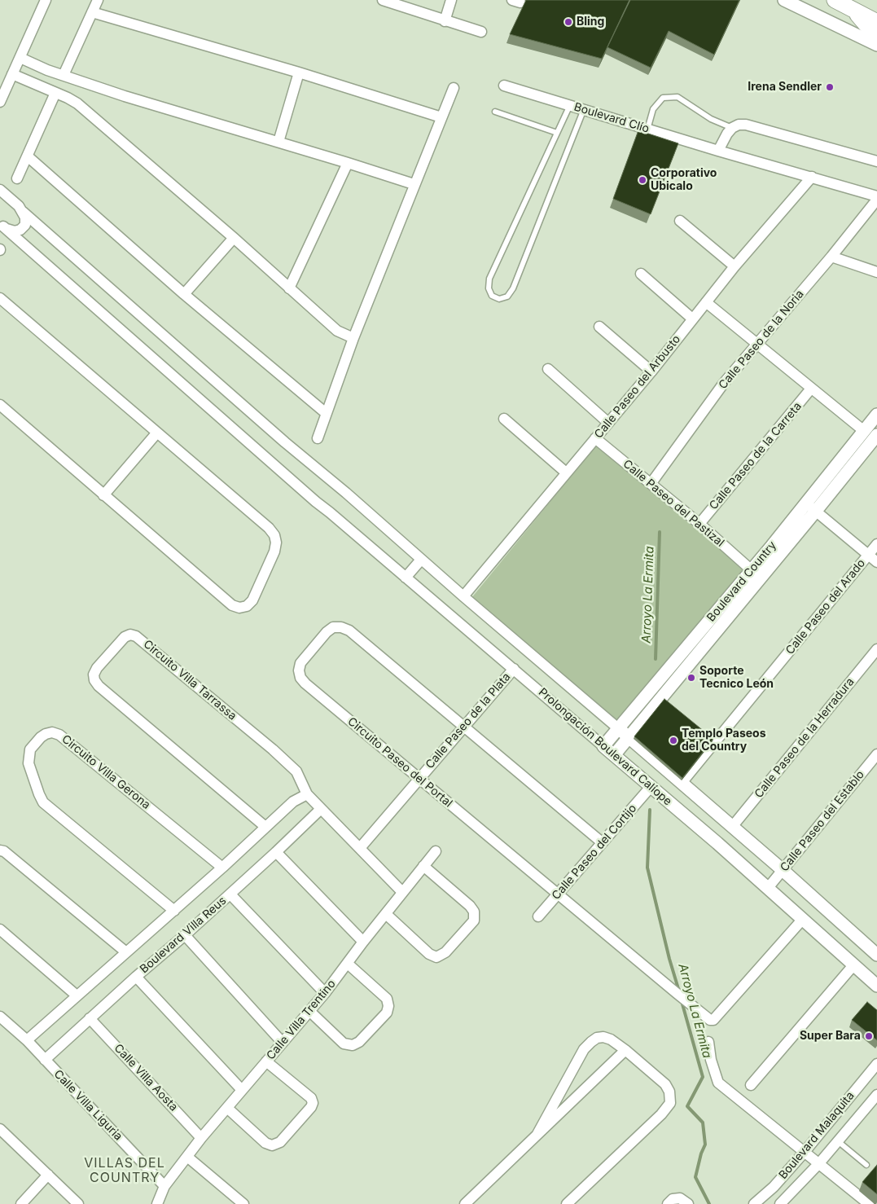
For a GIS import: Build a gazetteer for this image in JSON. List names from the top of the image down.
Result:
{
  "streets": {
    "street": [
      "Boulevard Clío",
      "Calle Paseo de la Noria",
      "Calle Paseo del Arbusto",
      "Calle Paseo de la Carreta",
      "Calle Paseo del Pastizal",
      "Boulevard Country",
      "Calle Paseo del Arado",
      "Circuito Villa Tarrassa",
      "Calle Paseo de la Plata",
      "Calle Paseo de la Herradura",
      "Prolongación Boulevard Calíope",
      "Circuito Paseo del Portal",
      "Circuito Villa Gerona",
      "Calle Paseo del Establo",
      "Calle Paseo del Cortijo",
      "Boulevard Villa Reus",
      "Calle Villa Trentino",
      "Calle Villa Aosta",
      "Calle Villa Liguria",
      "Boulevard Malaquita"
    ]
  },
  "crossings": [
    ["Boulevard Clío", "Calle Paseo del Arbusto"],
    ["Calle Paseo de la Noria", "Calle Paseo del Pastizal"],
    ["Calle Paseo del Arbusto", "Calle Paseo del Pastizal"],
    ["Calle Paseo del Arbusto", "Prolongación Boulevard Calíope"],
    ["Calle Paseo de la Carreta", "Calle Paseo del Pastizal"],
    ["Calle Paseo del Pastizal", "Boulevard Country"],
    ["Boulevard Country", "Prolongación Boulevard Calíope"],
    ["Calle Paseo del Arado", "Prolongación Boulevard Calíope"],
    ["Calle Paseo de la Plata", "Prolongación Boulevard Calíope"],
    ["Calle Paseo de la Plata", "Circuito Paseo del Portal"],
    ["Calle Paseo de la Herradura", "Prolongación Boulevard Calíope"],
    ["Prolongación Boulevard Calíope", "Circuito Paseo del Portal"],
    ["Prolongación Boulevard Calíope", "Calle Paseo del Establo"],
    ["Prolongación Boulevard Calíope", "Calle Paseo del Cortijo"],
    ["Circuito Paseo del Portal", "Calle Paseo del Cortijo"],
    ["Boulevard Villa Reus", "Calle Villa Aosta"],
    ["Boulevard Villa Reus", "Calle Villa Liguria"],
    ["Calle Villa Trentino", "Calle Villa Aosta"],
    ["Calle Villa Trentino", "Calle Villa Liguria"]
  ],
  "districts": ["VILLAS DEL COUNTRY"],
  "water": ["Arroyo La Ermita"],
  "places": [
    "Bling",
    "Irena Sendler",
    "Corporativo Ubicalo",
    "Soporte Tecnico León",
    "Templo Paseos del Country",
    "Super Bara"
  ]
}
